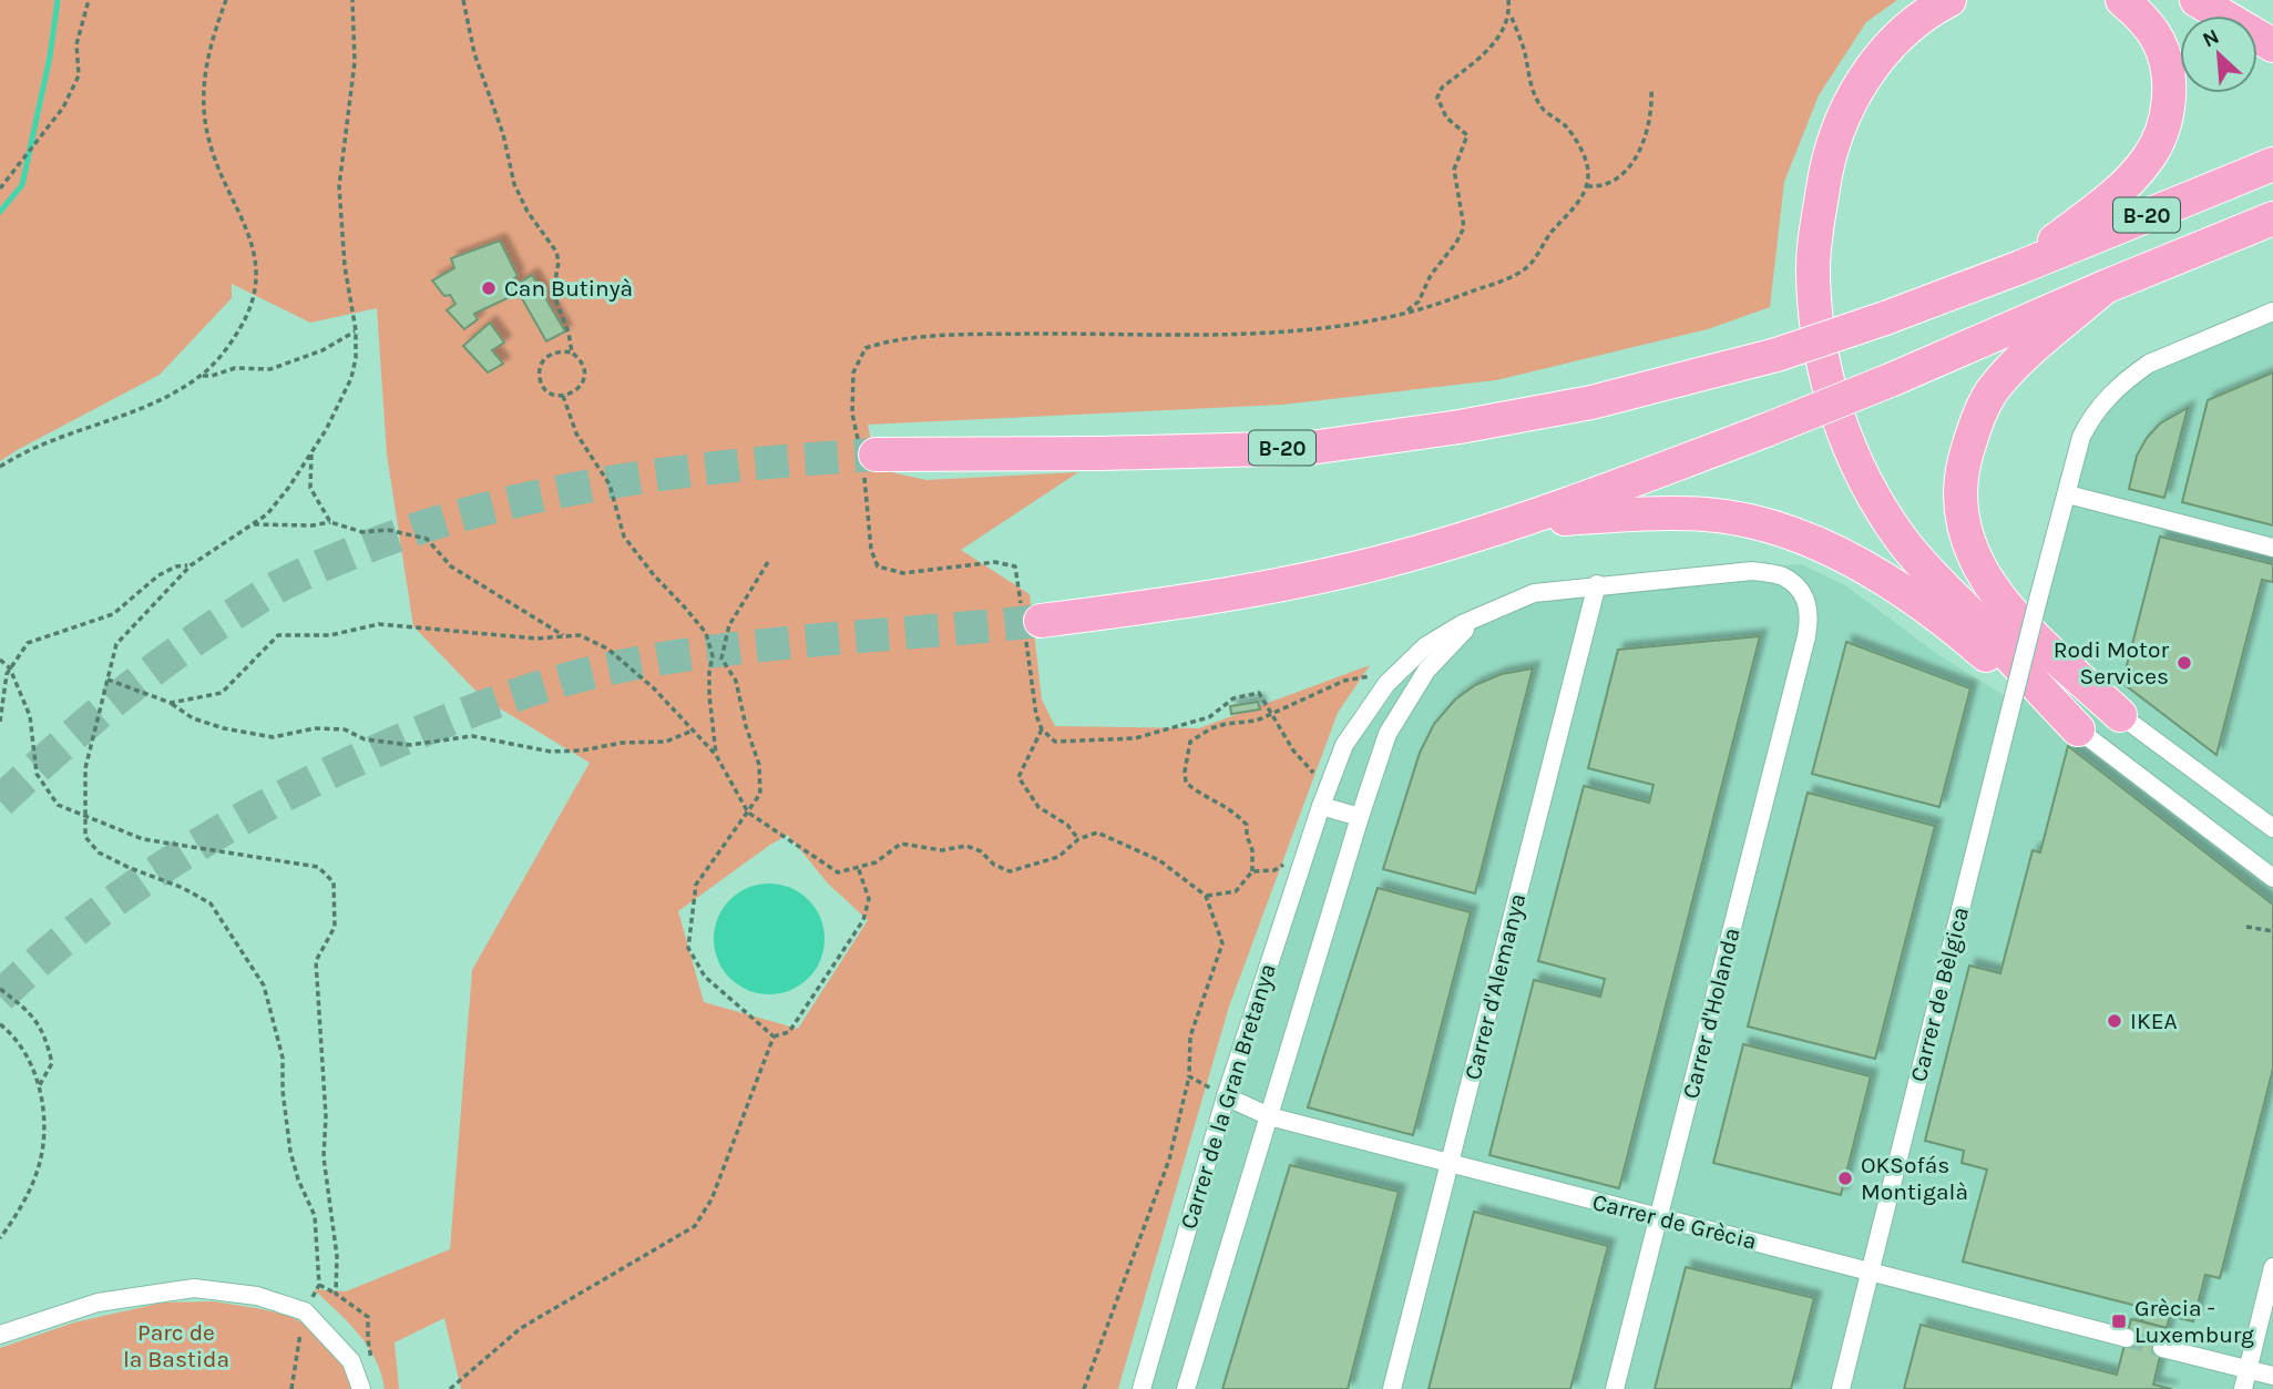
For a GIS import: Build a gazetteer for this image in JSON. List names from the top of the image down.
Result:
{
  "streets": {
    "highway": ["B-20"],
    "street": [
      "Carrer d'Alemanya",
      "Carrer de Bèlgica",
      "Carrer d'Holanda",
      "Carrer de la Gran Bretanya",
      "Carrer de Grècia"
    ]
  },
  "crossings": [
    ["Carrer d'Alemanya", "Carrer de la Gran Bretanya"],
    ["Carrer d'Alemanya", "Carrer de Grècia"],
    ["Carrer de Bèlgica", "Carrer de Grècia"],
    ["Carrer d'Holanda", "Carrer de la Gran Bretanya"],
    ["Carrer d'Holanda", "Carrer de Grècia"],
    ["Carrer de la Gran Bretanya", "Carrer de Grècia"]
  ],
  "parks": ["Parc de la Bastida"],
  "places": {
    "other": [
      "Can Butinyà",
      "Rodi Motor Services",
      "IKEA",
      "OKSofás Montigalà"
    ],
    "transit": ["Grècia - Luxemburg"]
  },
  "north": "top left"
}
